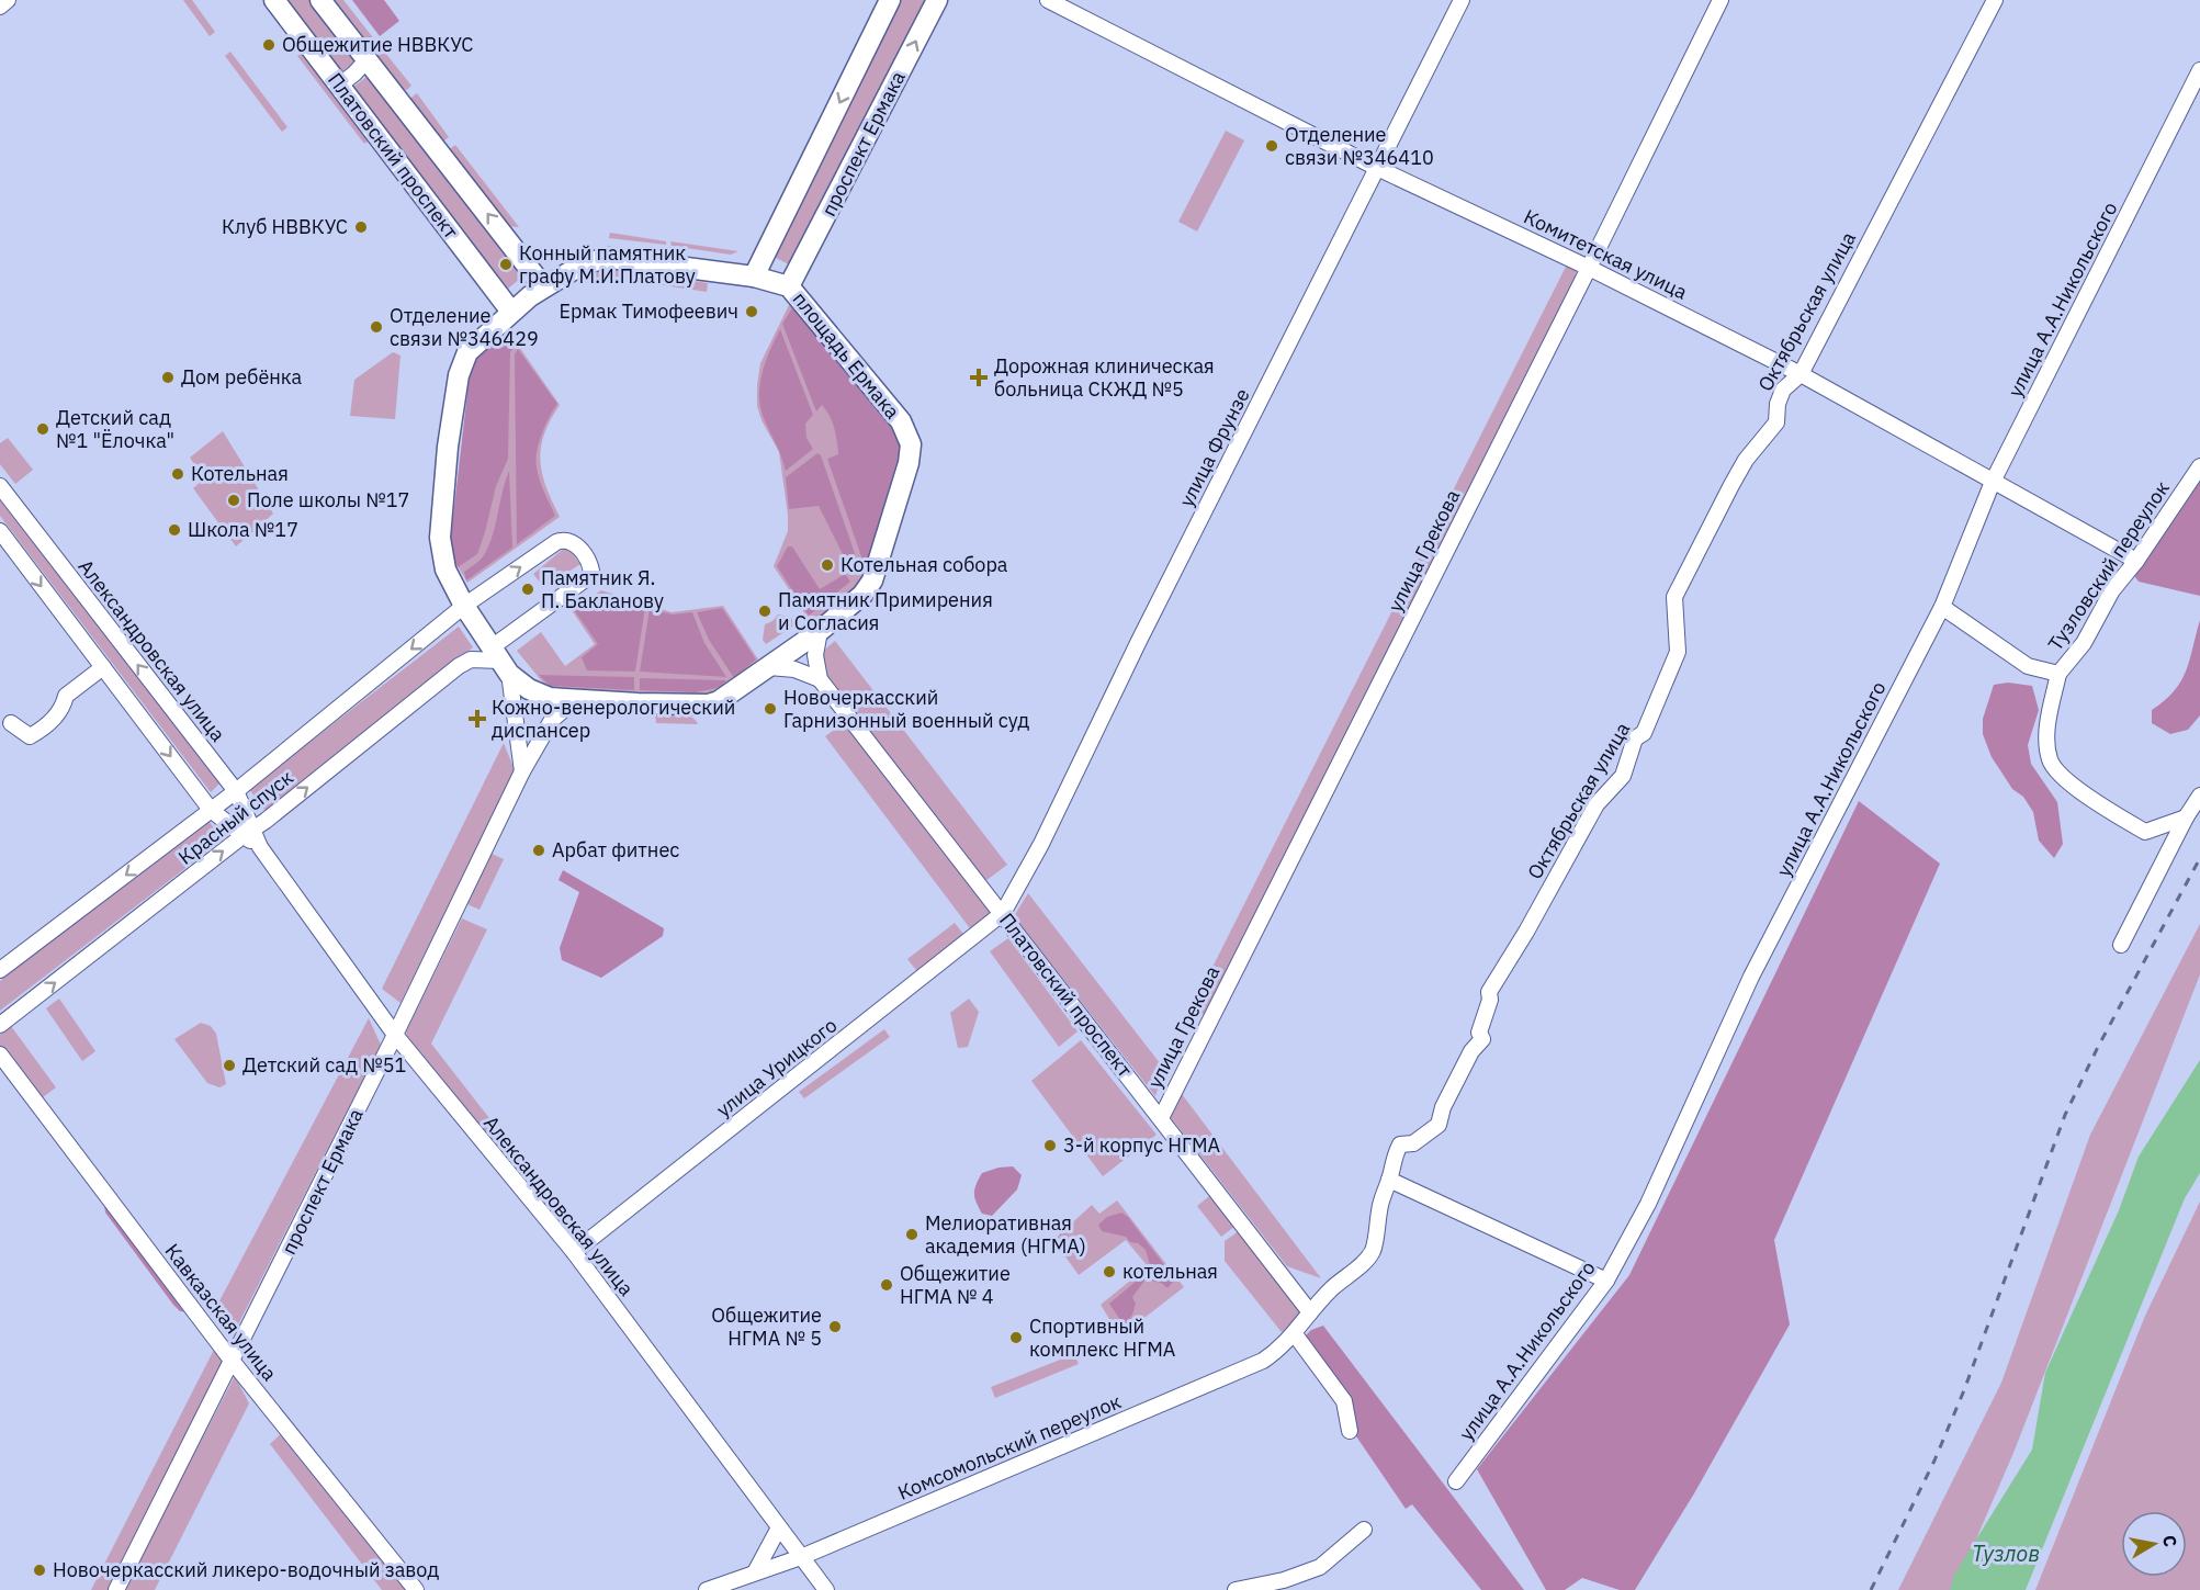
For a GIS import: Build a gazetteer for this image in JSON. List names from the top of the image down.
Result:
{
  "streets": {
    "main road": ["проспект Ермака", "Платовский проспект", "площадь Ермака"],
    "street": [
      "Комитетская улица",
      "улица А.А.Никольского",
      "Октябрьская улица",
      "улица Фрунзе",
      "улица Грекова",
      "Тузловский переулок",
      "Александровская улица",
      "Красный спуск",
      "улица Урицкого",
      "Кавказская улица",
      "Комсомольский переулок"
    ]
  },
  "crossings": [
    ["проспект Ермака", "площадь Ермака"],
    ["проспект Ермака", "Александровская улица"],
    ["проспект Ермака", "Кавказская улица"],
    ["Платовский проспект", "Октябрьская улица"],
    ["Платовский проспект", "площадь Ермака"],
    ["Платовский проспект", "улица Фрунзе"],
    ["Платовский проспект", "улица Грекова"],
    ["Платовский проспект", "улица Урицкого"],
    ["Платовский проспект", "Комсомольский переулок"],
    ["Комитетская улица", "улица А.А.Никольского"],
    ["Комитетская улица", "Октябрьская улица"],
    ["Комитетская улица", "улица Фрунзе"],
    ["Комитетская улица", "улица Грекова"],
    ["Комитетская улица", "Тузловский переулок"],
    ["улица А.А.Никольского", "Тузловский переулок"],
    ["Октябрьская улица", "Комсомольский переулок"],
    ["площадь Ермака", "Красный спуск"],
    ["улица Фрунзе", "улица Урицкого"],
    ["Александровская улица", "Красный спуск"],
    ["Александровская улица", "улица Урицкого"],
    ["Александровская улица", "Комсомольский переулок"]
  ],
  "water": ["Тузлов"],
  "places": {
    "other": [
      "Общежитие НВВКУС",
      "Отделение связи №346410",
      "Клуб НВВКУС",
      "Конный памятник графу М.И.Платову",
      "Ермак Тимофеевич",
      "Отделение связи №346429",
      "Дом ребёнка",
      "Детский сад №1 \"Ёлочка\"",
      "Котельная",
      "Поле школы №17",
      "Школа №17",
      "Котельная собора",
      "Памятник Я. П. Бакланову",
      "Памятник Примирения и Cогласия",
      "Новочеркасский Гарнизонный военный суд",
      "Арбат фитнес",
      "Детский сад №51",
      "3-й корпус НГМА",
      "Мелиоративная академия (НГМА)",
      "котельная",
      "Общежитие НГМА № 4",
      "Общежитие НГМА № 5",
      "Спортивный комплекс НГМА",
      "Новочеркасский ликеро-водочный завод"
    ],
    "health": ["Дорожная клиническая больница СКЖД №5", "Кожно-венерологический диспансер"]
  },
  "north": "right"
}
